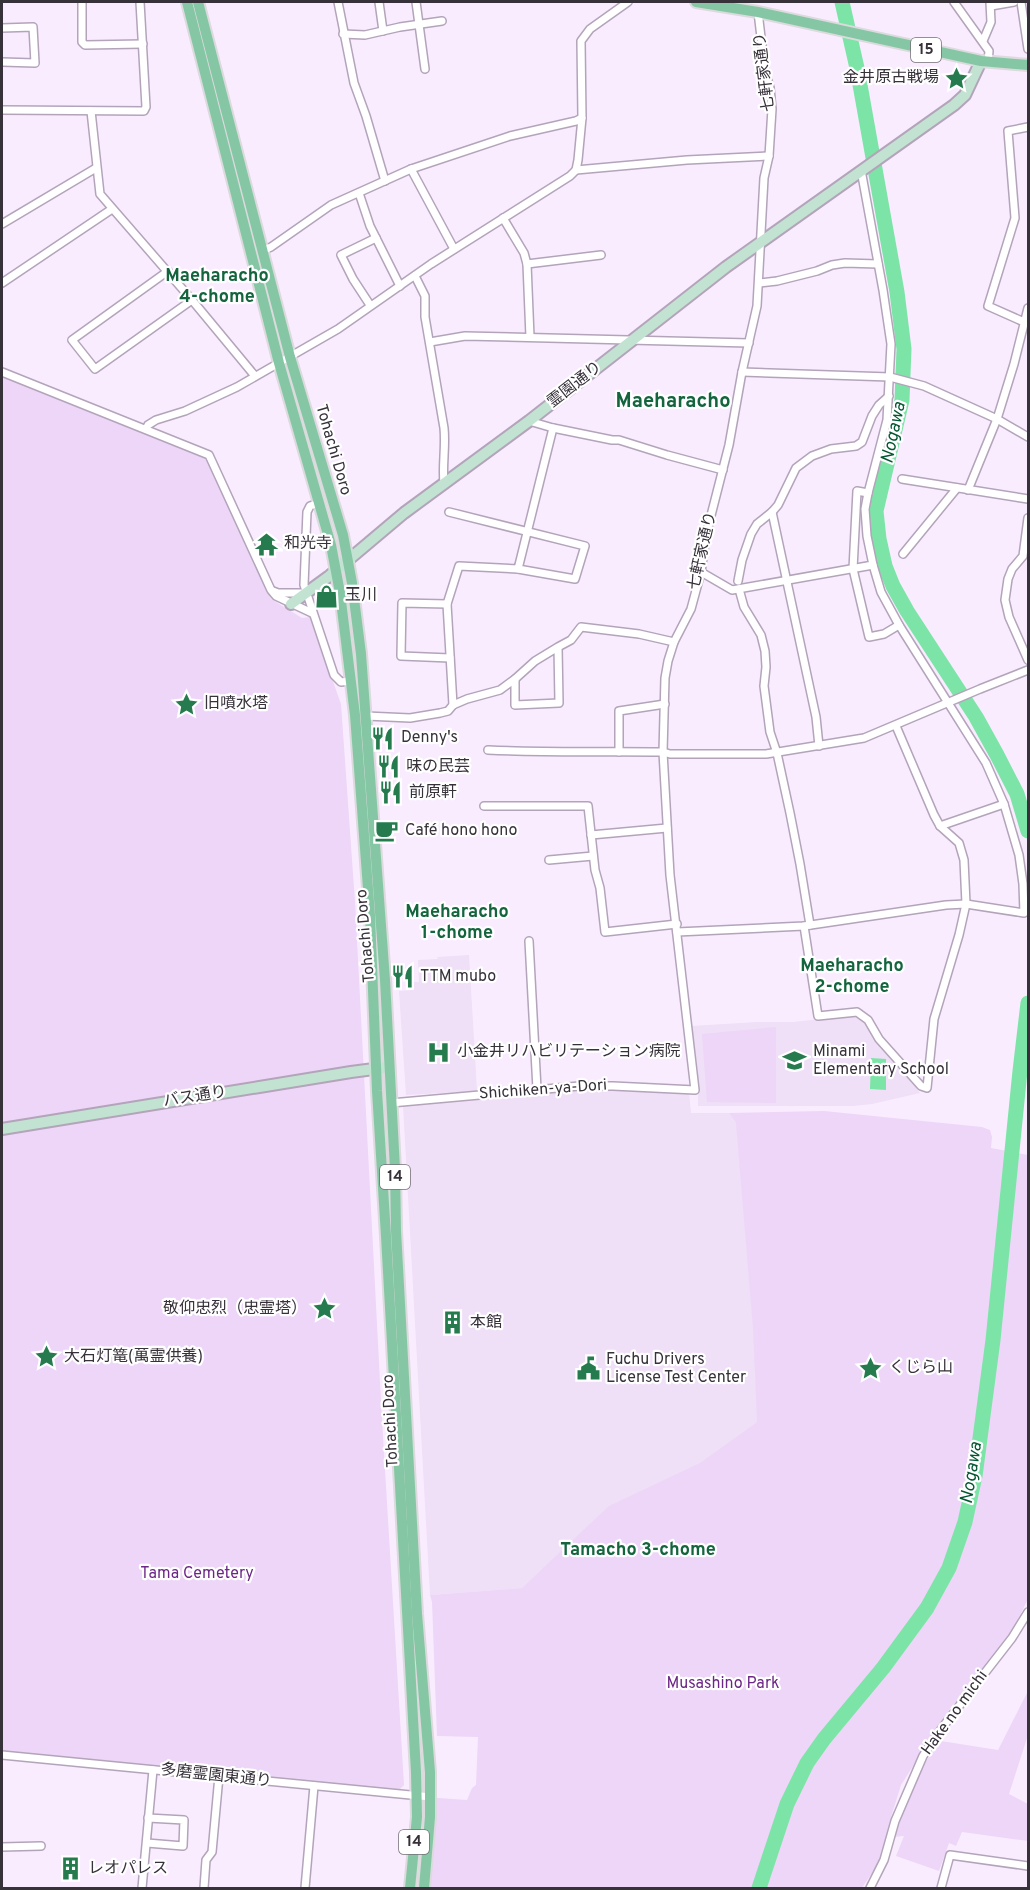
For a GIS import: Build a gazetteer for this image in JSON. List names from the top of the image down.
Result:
{
  "streets": {
    "main road": ["15", "Tohachi Doro", "14"],
    "street": [
      "七軒家通り",
      "霊園通り",
      "Shichiken-ya-Dori",
      "バス通り",
      "Hake no michi",
      "多磨霊園東通り"
    ]
  },
  "crossings": [
    ["15", "七軒家通り"],
    ["15", "霊園通り"],
    ["七軒家通り", "霊園通り"],
    ["七軒家通り", "Shichiken-ya-Dori"],
    ["霊園通り", "Tohachi Doro"],
    ["Tohachi Doro", "Shichiken-ya-Dori"],
    ["Tohachi Doro", "バス通り"],
    ["Tohachi Doro", "多磨霊園東通り"]
  ],
  "districts": [
    "Maeharacho 4-chome",
    "Maeharacho",
    "Maeharacho 1-chome",
    "Maeharacho 2-chome",
    "Tamacho 3-chome"
  ],
  "water": ["Nogawa"],
  "parks": ["Tama Cemetery", "Musashino Park"],
  "places": {
    "place": [
      "金井原古戦場",
      "旧噴水塔",
      "敬仰忠烈（忠霊塔）",
      "大石灯篭(萬霊供養)",
      "くじら山"
    ],
    "temple": ["和光寺"],
    "shop": ["玉川"],
    "restaurant": [
      "Denny's",
      "味の民芸",
      "前原軒",
      "TTM mubo"
    ],
    "cafe": ["Café hono hono"],
    "hospital": ["小金井リハビリテーション病院"],
    "school or university": ["Minami Elementary School"],
    "building": ["本館", "レオパレス"],
    "public building": ["Fuchu Drivers License Test Center"]
  }
}
